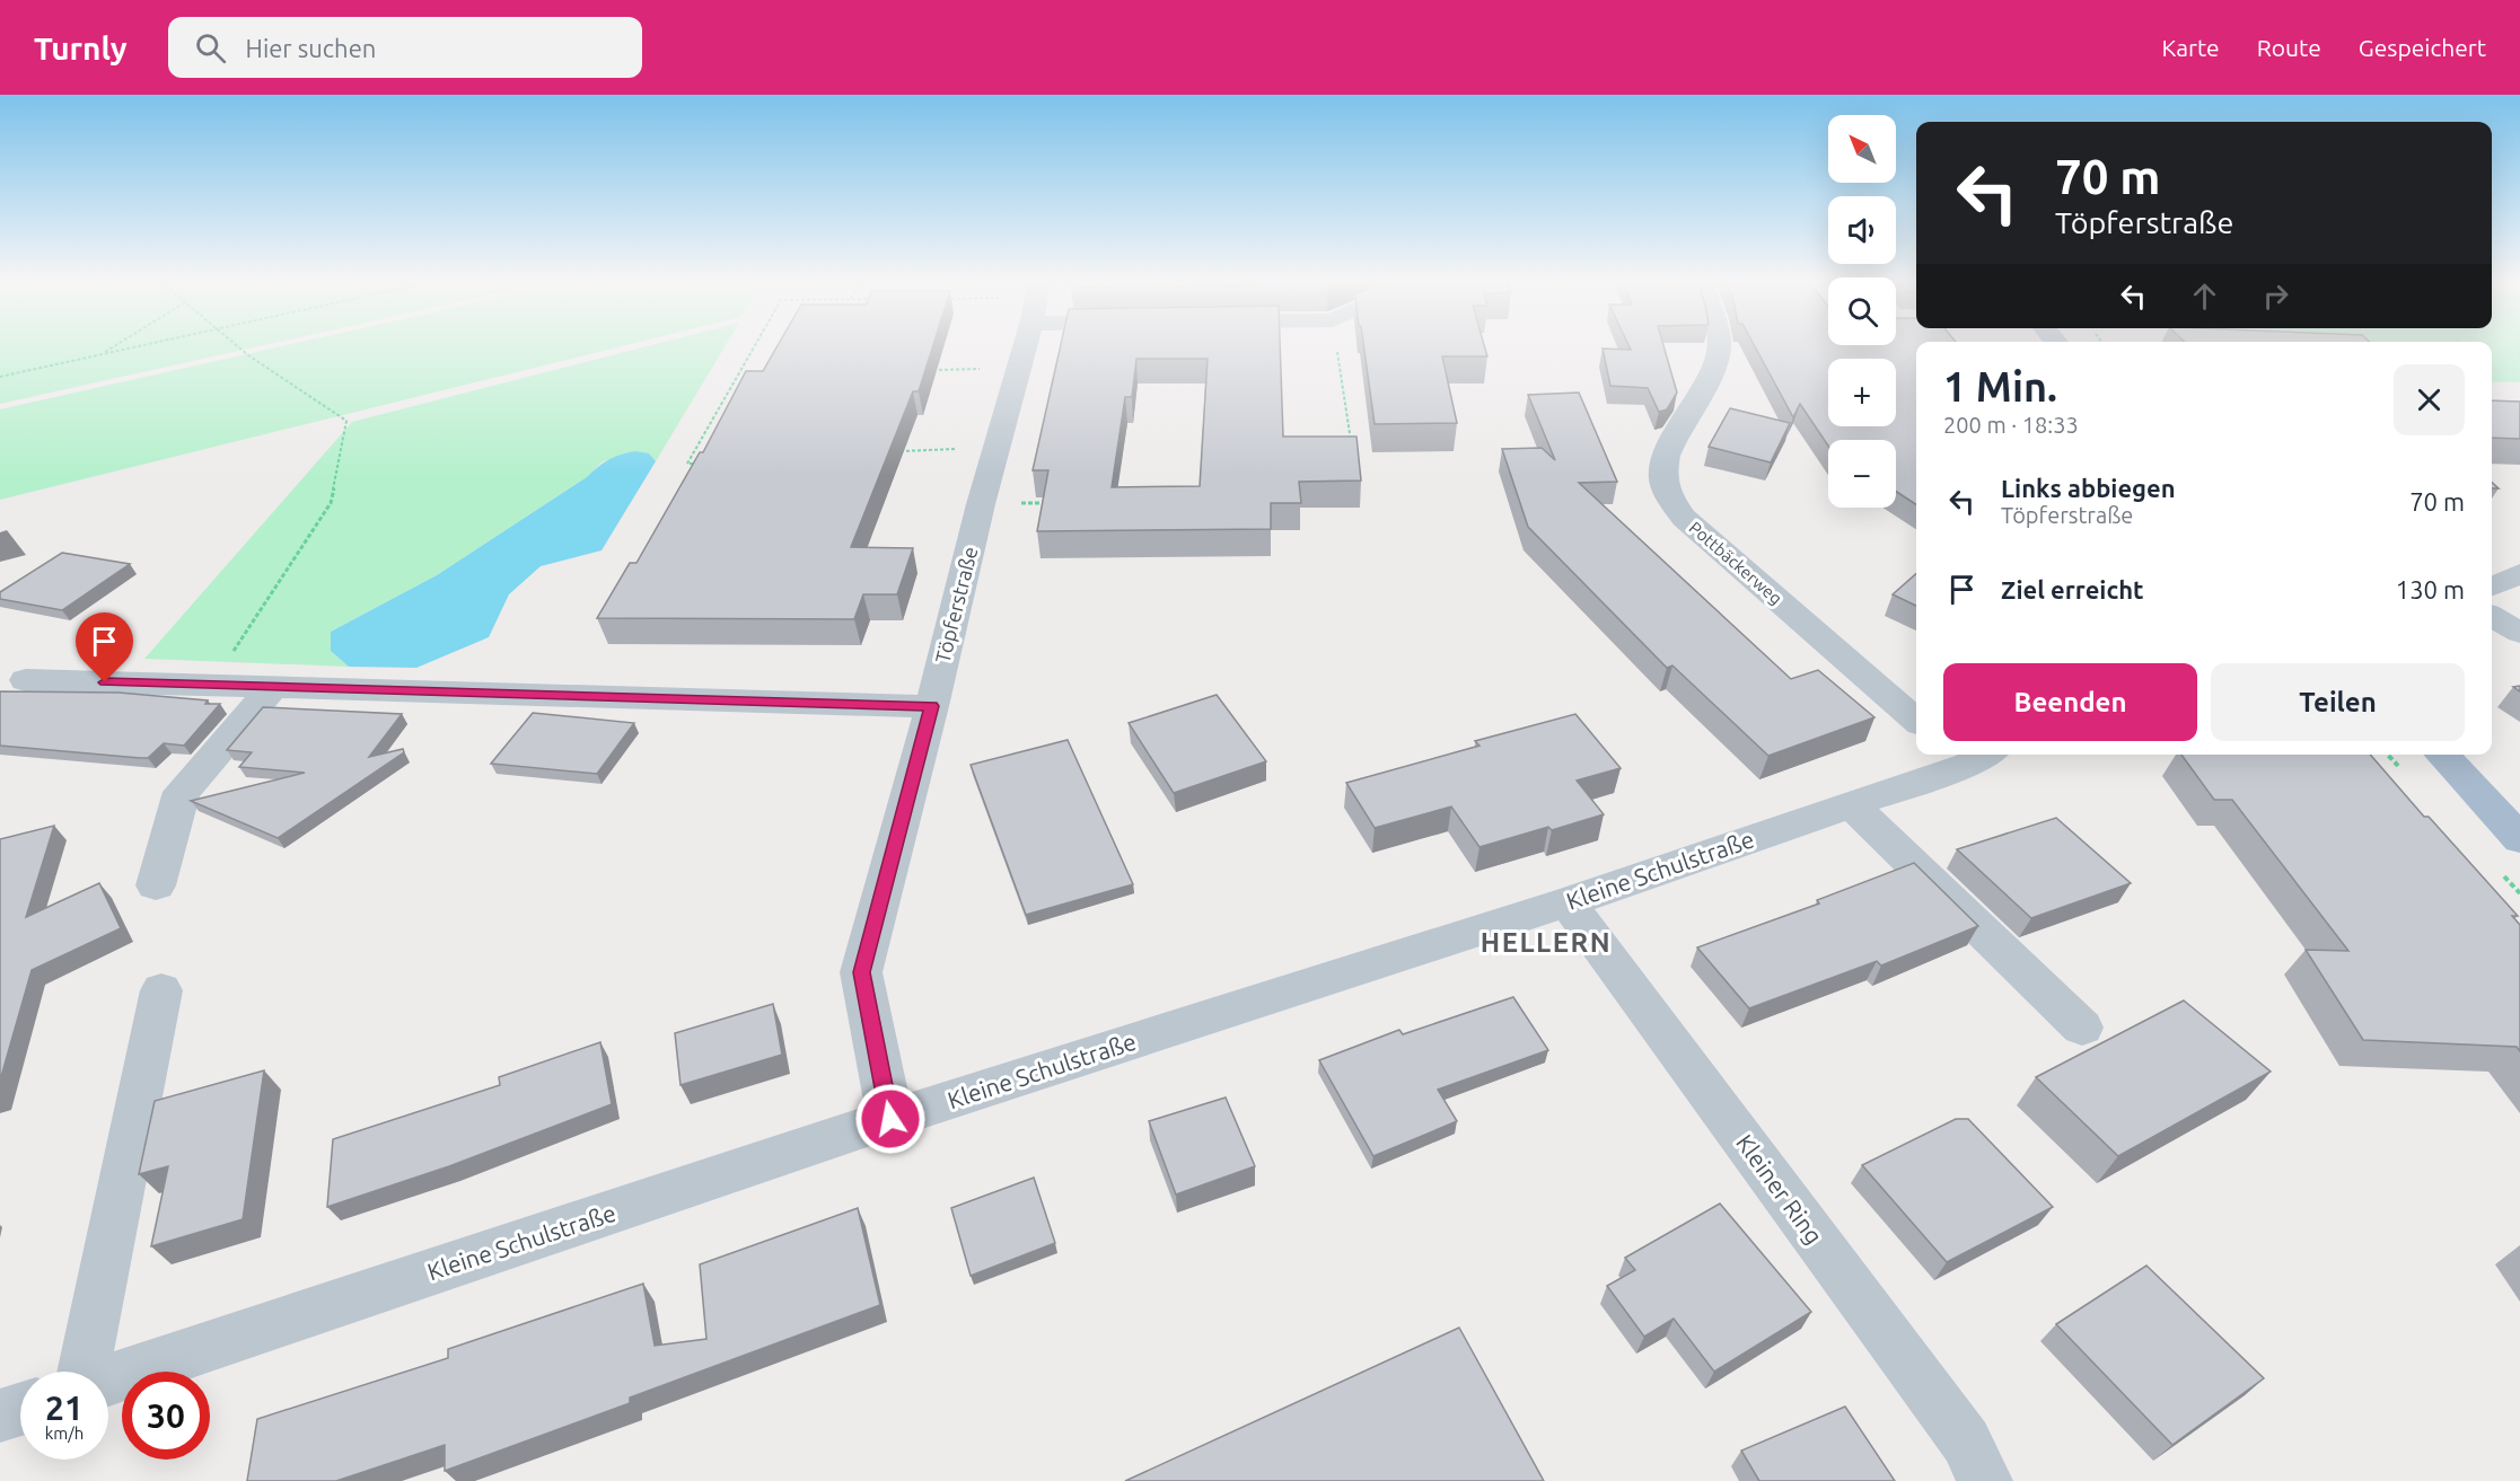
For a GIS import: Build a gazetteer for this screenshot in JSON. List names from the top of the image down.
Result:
{
  "streets": {
    "street": [
      "Pottbäckerweg",
      "Töpferstraße",
      "Kleine Schulstraße",
      "Kleiner Ring"
    ]
  },
  "crossings": [
    ["Töpferstraße", "Kleine Schulstraße"],
    ["Kleine Schulstraße", "Kleiner Ring"]
  ],
  "districts": ["HELLERN"],
  "north": "top left",
  "page": {
    "header": "Turnly",
    "search": "Hier suchen",
    "nav": ["Karte", "Route", "Gespeichert"],
    "map_buttons": ["+", "−"],
    "turn": ["70 m", "Töpferstraße"],
    "heading": ["1 Min.", "200 m · 18:33"],
    "list": [
      {
        "name": "Links abbiegen",
        "note": "Töpferstraße",
        "value": "70 m"
      },
      {
        "name": "Ziel erreicht",
        "value": "130 m"
      }
    ],
    "buttons": ["Beenden", "Teilen"],
    "speed": "21 km/h",
    "limit": "30"
  }
}
